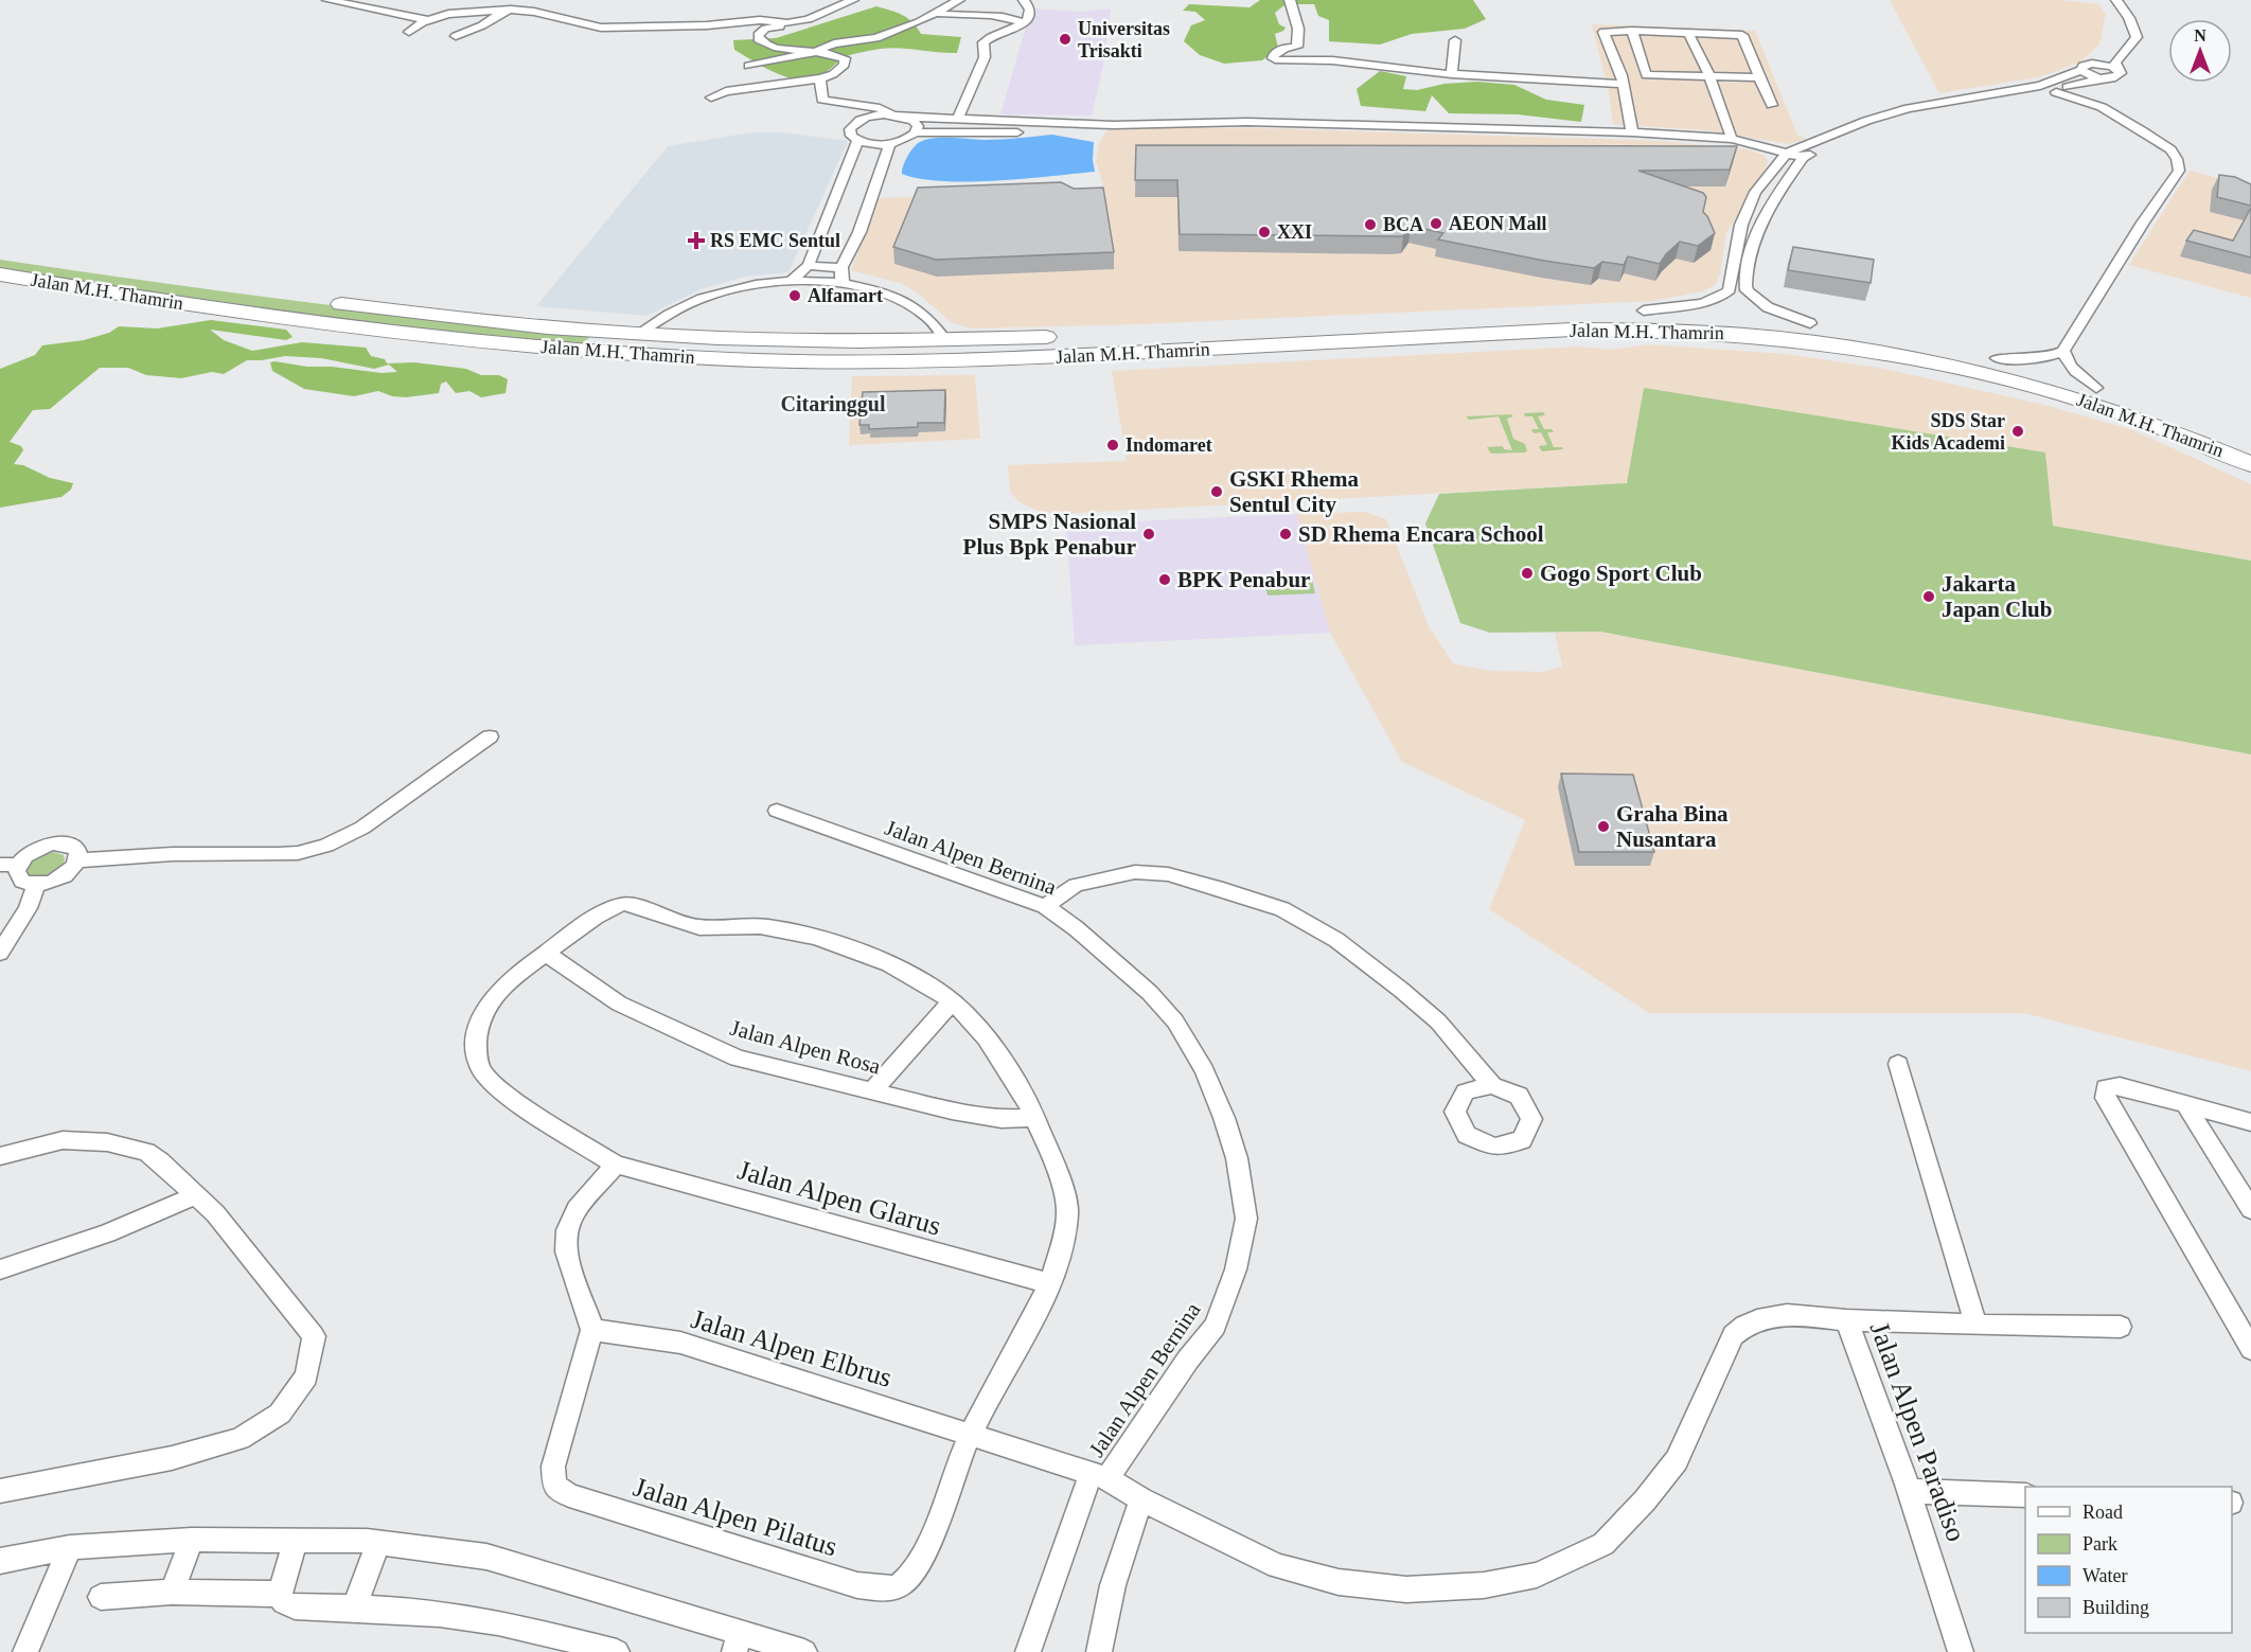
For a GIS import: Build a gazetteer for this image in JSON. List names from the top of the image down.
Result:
{
  "streets": {
    "main road": ["Jalan M.H. Thamrin"],
    "street": [
      "Jalan Alpen Bernina",
      "Jalan Alpen Rosa",
      "Jalan Alpen Glarus",
      "Jalan Alpen Elbrus",
      "Jalan Alpen Paradiso",
      "Jalan Alpen Pilatus"
    ]
  },
  "crossings": [
    ["Jalan Alpen Bernina", "Jalan Alpen Elbrus"],
    ["Jalan Alpen Bernina", "Jalan Alpen Paradiso"],
    ["Jalan Alpen Rosa", "Jalan Alpen Glarus"],
    ["Jalan Alpen Glarus", "Jalan Alpen Elbrus"],
    ["Jalan Alpen Glarus", "Jalan Alpen Pilatus"],
    ["Jalan Alpen Elbrus", "Jalan Alpen Paradiso"],
    ["Jalan Alpen Elbrus", "Jalan Alpen Pilatus"]
  ],
  "districts": ["Citaringgul"],
  "places": {
    "other": [
      "Universitas Trisakti",
      "AEON Mall",
      "BCA",
      "XXI",
      "Alfamart",
      "SDS Star Kids Academi",
      "Indomaret",
      "GSKI Rhema Sentul City",
      "SMPS Nasional Plus Bpk Penabur",
      "SD Rhema Encara School",
      "Gogo Sport Club",
      "BPK Penabur",
      "Jakarta Japan Club",
      "Graha Bina Nusantara"
    ],
    "health": ["RS EMC Sentul"]
  },
  "legend": [
    "Road",
    "Park",
    "Water",
    "Building"
  ],
  "north": "top"
}
